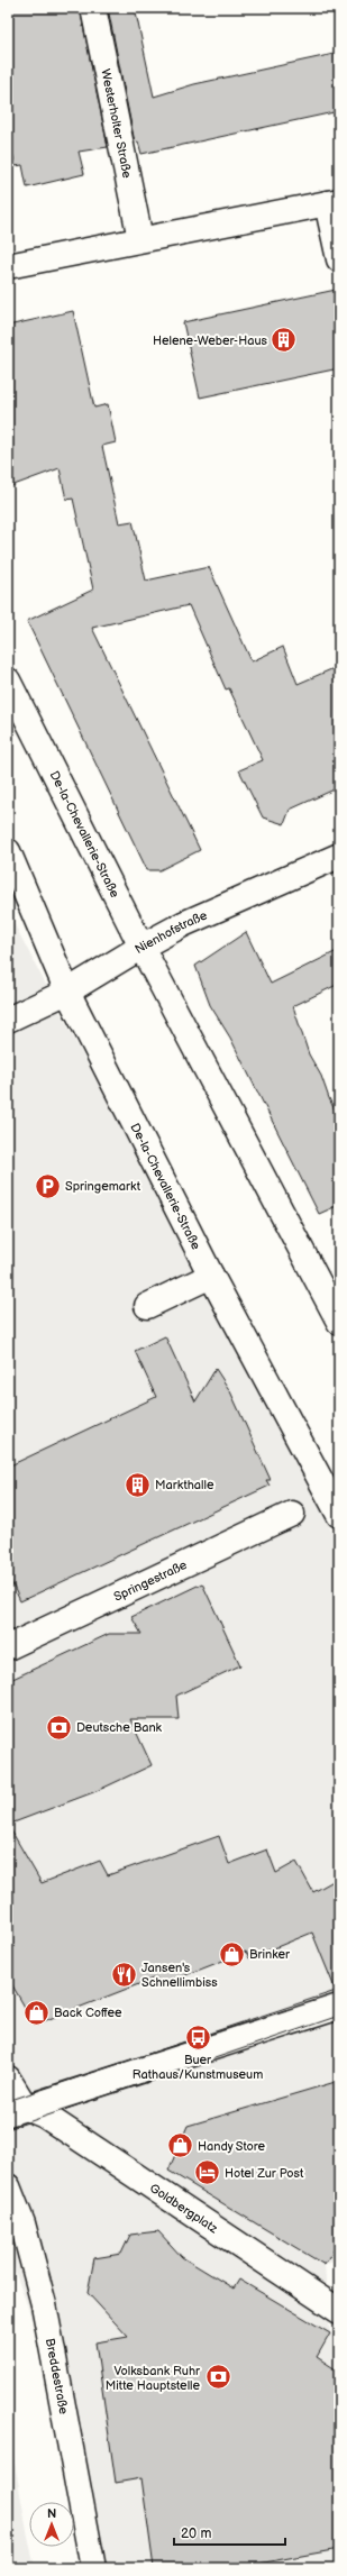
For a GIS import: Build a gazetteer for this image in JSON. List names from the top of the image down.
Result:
{
  "streets": {
    "street": [
      "Westerholter Straße",
      "De-la-Chevallerie-Straße",
      "Nienhofstraße",
      "Springestraße",
      "Goldbergplatz",
      "Breddestraße"
    ]
  },
  "crossings": [
    ["De-la-Chevallerie-Straße", "Nienhofstraße"]
  ],
  "places": {
    "building": ["Helene-Weber-Haus", "Markthalle"],
    "parking": ["Springemarkt"],
    "bank": ["Deutsche Bank", "Volksbank Ruhr Mitte Hauptstelle"],
    "shop": ["Brinker", "Back Coffee", "Handy Store"],
    "restaurant": ["Jansen's Schnellimbiss"],
    "bus stop": ["Buer Rathaus/Kunstmuseum"],
    "hotel": ["Hotel Zur Post"]
  },
  "scale_bar": "20 m",
  "north": "top"
}
